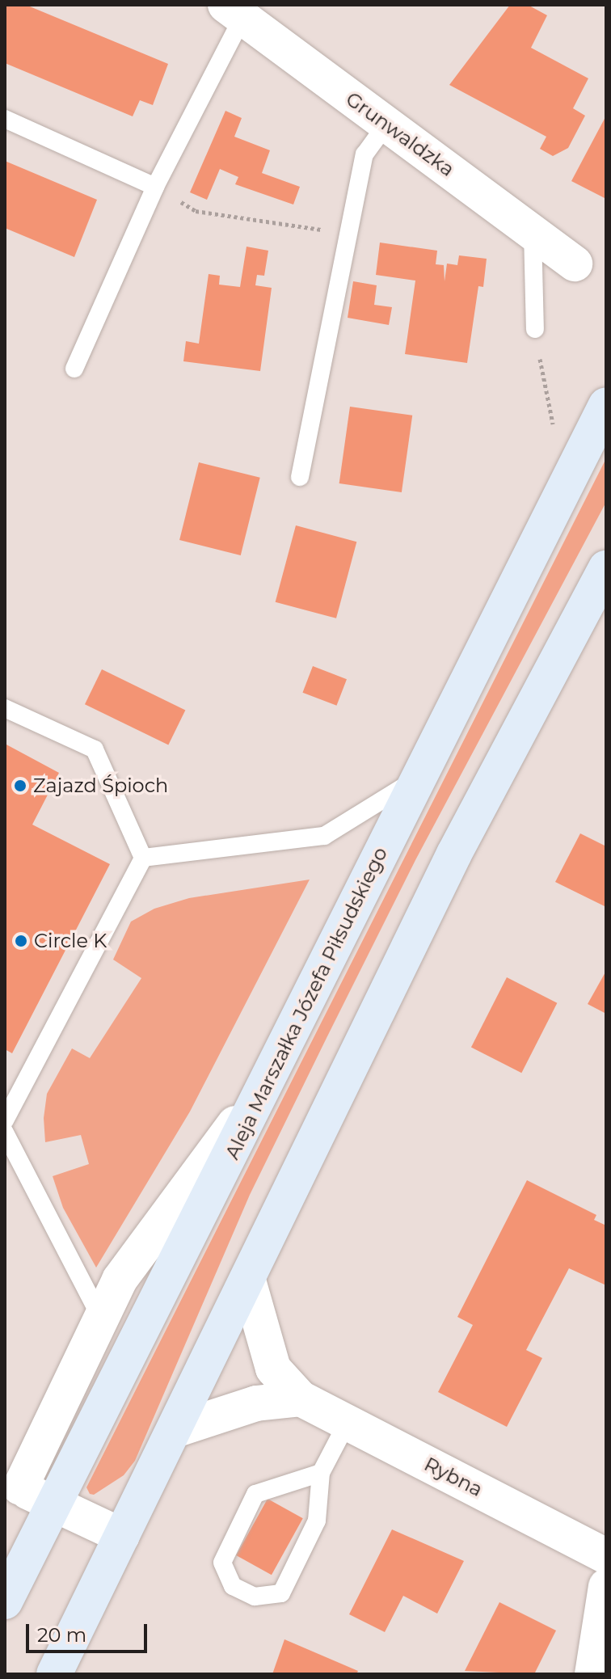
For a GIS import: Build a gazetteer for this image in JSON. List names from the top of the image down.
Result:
{
  "streets": {
    "main road": ["Aleja Marszałka Józefa Piłsudskiego"],
    "street": ["Grunwaldzka", "Rybna"]
  },
  "places": ["Zajazd Śpioch", "Circle K"],
  "scale_bar": "20 m"
}
